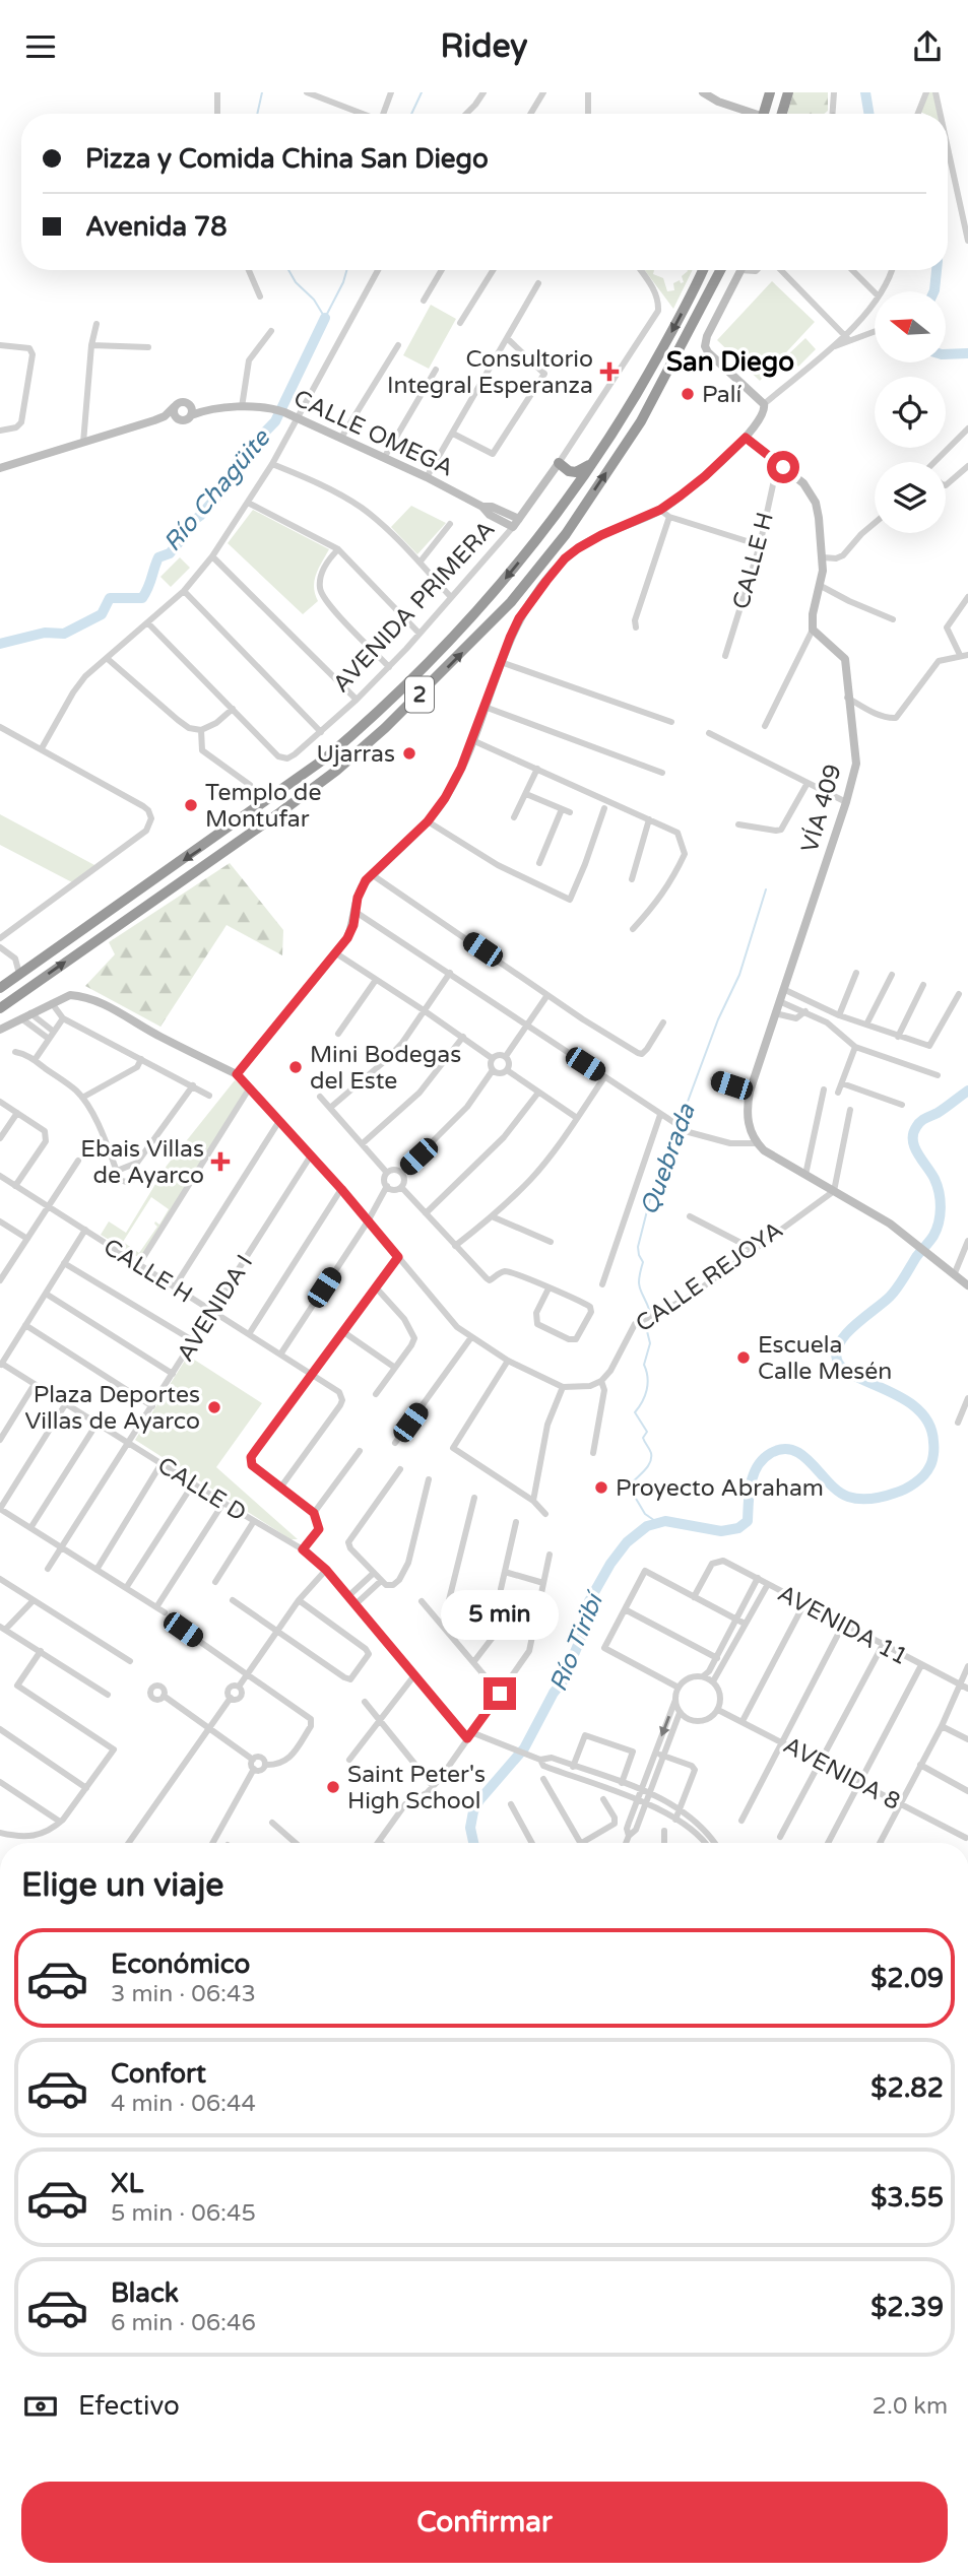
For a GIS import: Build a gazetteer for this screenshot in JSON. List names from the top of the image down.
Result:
{
  "streets": {
    "highway": ["2"],
    "street": [
      "CALLE OMEGA",
      "CALLE H",
      "AVENIDA PRIMERA",
      "VÍA 409",
      "CALLE REJOYA",
      "AVENIDA I",
      "CALLE D",
      "AVENIDA 11",
      "AVENIDA 8"
    ]
  },
  "crossings": [
    ["CALLE OMEGA", "AVENIDA PRIMERA"],
    ["CALLE H", "AVENIDA I"],
    ["AVENIDA I", "CALLE D"]
  ],
  "districts": ["San Diego"],
  "water": ["Río Chagüite", "Quebrada", "Río Tiribí"],
  "places": {
    "health": ["Consultorio Integral Esperanza", "Ebais Villas de Ayarco"],
    "other": [
      "Palí",
      "Ujarras",
      "Templo de Montufar",
      "Mini Bodegas del Este",
      "Escuela Calle Mesén",
      "Plaza Deportes Villas de Ayarco",
      "Proyecto Abraham",
      "Saint Peter's High School"
    ]
  },
  "north": "left",
  "page": {
    "header": "Ridey",
    "banner": ["Pizza y Comida China San Diego", "Avenida 78"],
    "bubble": "5 min",
    "heading": "Elige un viaje",
    "list": [
      {
        "name": "Económico",
        "note": "3 min · 06:43",
        "value": "$2.09"
      },
      {
        "name": "Confort",
        "note": "4 min · 06:44",
        "value": "$2.82"
      },
      {
        "name": "XL",
        "note": "5 min · 06:45",
        "value": "$3.55"
      },
      {
        "name": "Black",
        "note": "6 min · 06:46",
        "value": "$2.39"
      }
    ],
    "pay": ["Efectivo", "2.0 km"],
    "buttons": "Confirmar"
  }
}
